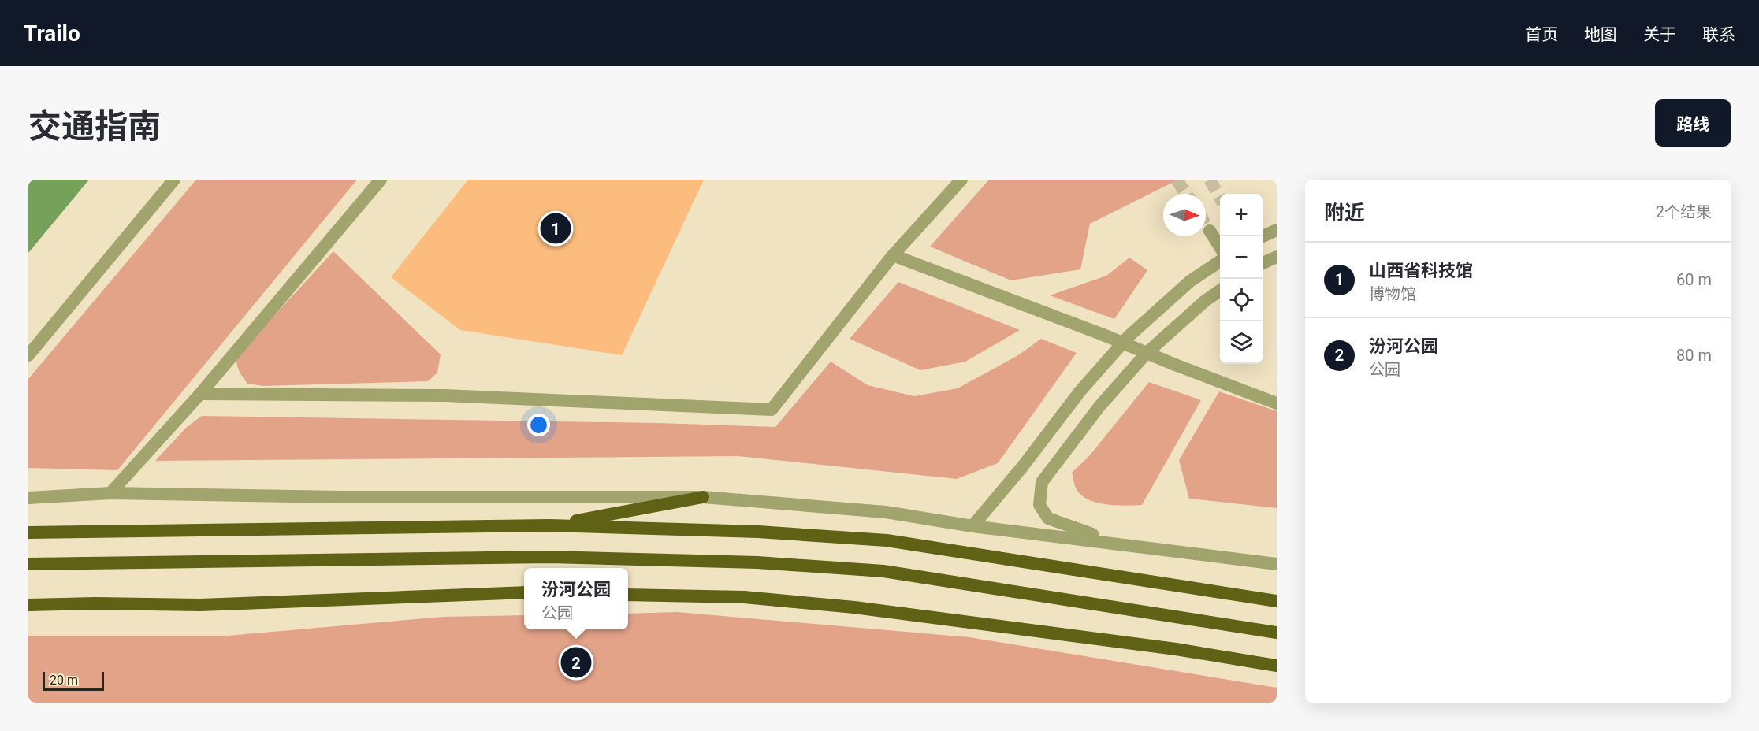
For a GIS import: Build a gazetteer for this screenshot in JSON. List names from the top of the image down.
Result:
{
  "scale_bar": "20 m",
  "north": "right",
  "page": {
    "header": "Trailo",
    "nav": [
      "首页",
      "地图",
      "关于",
      "联系"
    ],
    "title": "交通指南",
    "buttons": "路线",
    "heading": ["附近", "2个结果"],
    "map_buttons": ["+", "−"],
    "pins": ["1", "2"],
    "list": [
      {
        "mark": "1",
        "name": "山西省科技馆",
        "note": "博物馆",
        "value": "60 m"
      },
      {
        "mark": "2",
        "name": "汾河公园",
        "note": "公园",
        "value": "80 m"
      }
    ],
    "popup": ["汾河公园", "公园"],
    "scale": "20 m"
  }
}
